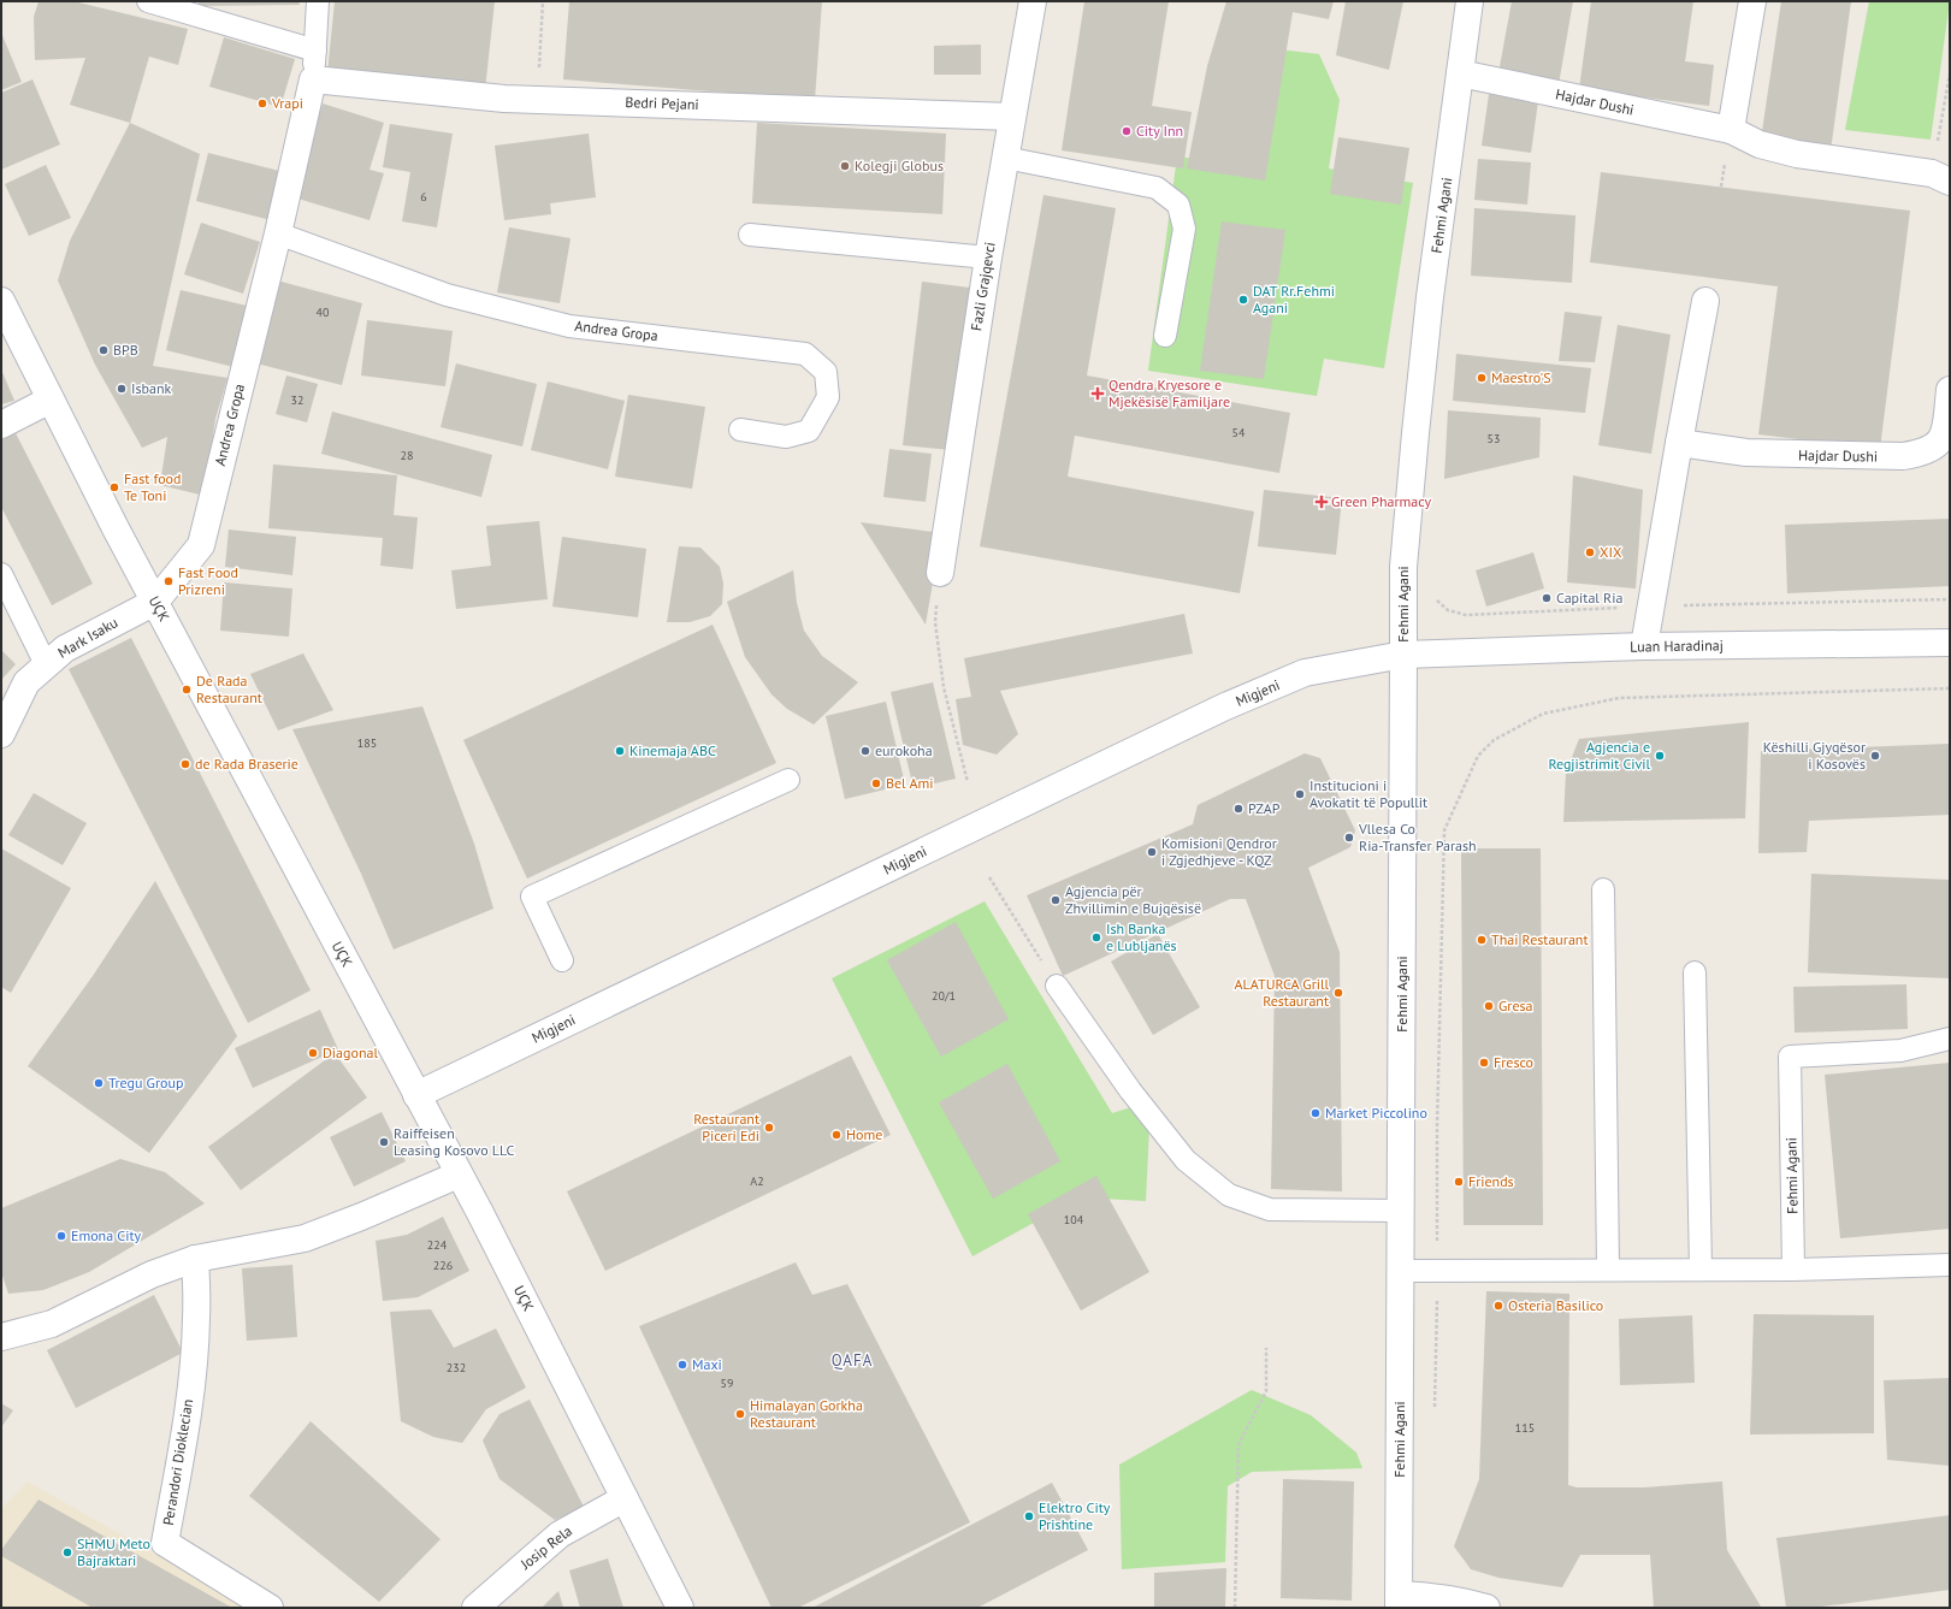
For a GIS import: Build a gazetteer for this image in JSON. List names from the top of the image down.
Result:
{
  "streets": {
    "street": [
      "Hajdar Dushi",
      "Bedri Pejani",
      "Fehmi Agani",
      "Fazli Grajqevci",
      "Andrea Gropa",
      "UÇK",
      "Mark Isaku",
      "Luan Haradinaj",
      "Migjeni",
      "Perandori Dioklecian",
      "Josip Rela"
    ]
  },
  "crossings": [
    ["Hajdar Dushi", "Fehmi Agani"],
    ["Bedri Pejani", "Fazli Grajqevci"],
    ["Bedri Pejani", "Andrea Gropa"],
    ["Fehmi Agani", "Luan Haradinaj"],
    ["Fehmi Agani", "Migjeni"],
    ["Andrea Gropa", "UÇK"],
    ["Andrea Gropa", "Mark Isaku"],
    ["UÇK", "Mark Isaku"],
    ["UÇK", "Migjeni"],
    ["UÇK", "Josip Rela"],
    ["Luan Haradinaj", "Migjeni"]
  ],
  "districts": ["QAFA"],
  "places": {
    "other": [
      "Vrapi",
      "City Inn",
      "Kolegji Globus",
      "DAT Rr.Fehmi Agani",
      "BPB",
      "Maestro'S",
      "Isbank",
      "Fast food Te Toni",
      "XIX",
      "Fast Food Prizreni",
      "Capital Ria",
      "De Rada Restaurant",
      "Kinemaja ABC",
      "eurokoha",
      "Agjencia e Regjistrimit Civil",
      "Këshilli Gjyqësor i Kosovës",
      "de Rada Braserie",
      "Bel Ami",
      "Institucioni i Avokatit të Popullit",
      "PZAP",
      "Vllesa Co Ria-Transfer Parash",
      "Komisioni Qendror i Zgjedhjeve - KQZ",
      "Agjencia për Zhvillimin e Bujqësisë",
      "Ish Banka e Lubljanës",
      "Thai Restaurant",
      "ALATURCA Grill Restaurant",
      "Gresa",
      "Diagonal",
      "Fresco",
      "Tregu Group",
      "Market Piccolino",
      "Restaurant Piceri Edi",
      "Home",
      "Raiffeisen Leasing Kosovo LLC",
      "Friends",
      "Emona City",
      "Osteria Basilico",
      "Maxi",
      "Himalayan Gorkha Restaurant",
      "Elektro City Prishtine",
      "SHMU Meto Bajraktari"
    ],
    "health": ["Qendra Kryesore e Mjekësisë Familjare", "Green Pharmacy"]
  },
  "house_numbers": [
    "6",
    "40",
    "32",
    "54",
    "53",
    "28",
    "185",
    "20/1",
    "A2",
    "104",
    "224",
    "226",
    "232",
    "59",
    "115"
  ]
}
